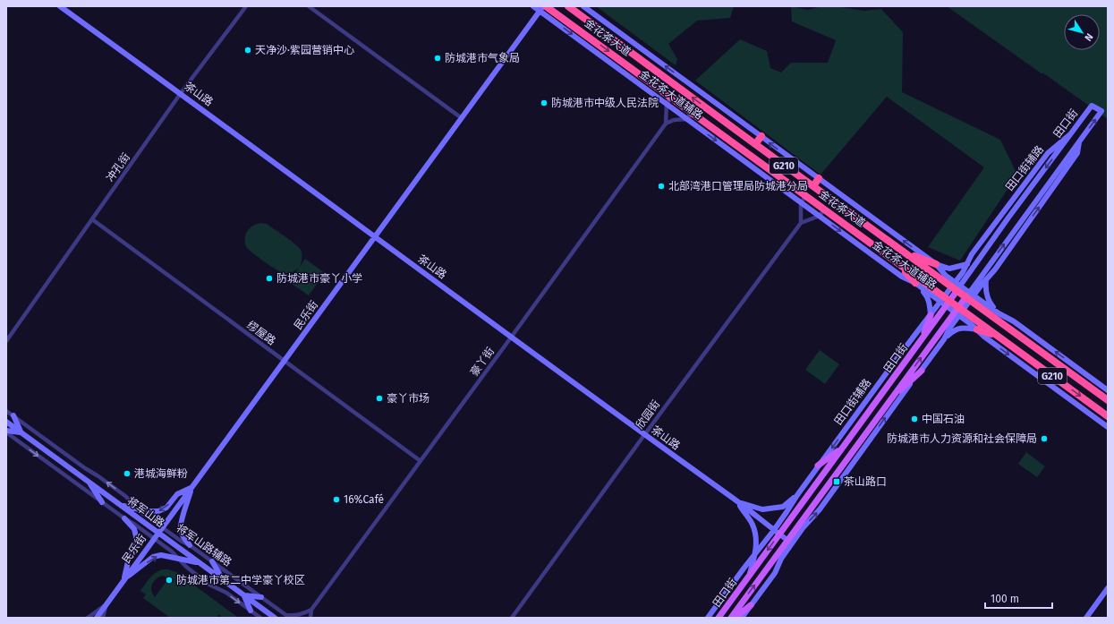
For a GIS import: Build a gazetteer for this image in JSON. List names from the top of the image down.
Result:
{
  "streets": {
    "highway": ["金花茶大道", "G210"],
    "main road": ["田口街"],
    "street": [
      "茶山路",
      "金花茶大道辅路",
      "冲孔街",
      "田口街辅路",
      "民乐街",
      "缪屋路",
      "豪丫街",
      "欣园街",
      "将军山路",
      "将军山路辅路"
    ]
  },
  "crossings": [
    ["金花茶大道", "金花茶大道辅路"],
    ["金花茶大道", "田口街"],
    ["金花茶大道", "田口街辅路"],
    ["茶山路", "田口街"],
    ["茶山路", "冲孔街"],
    ["茶山路", "田口街辅路"],
    ["茶山路", "民乐街"],
    ["茶山路", "豪丫街"],
    ["茶山路", "欣园街"],
    ["金花茶大道辅路", "田口街"],
    ["金花茶大道辅路", "田口街辅路"],
    ["金花茶大道辅路", "民乐街"],
    ["田口街", "田口街辅路"],
    ["冲孔街", "缪屋路"],
    ["民乐街", "缪屋路"],
    ["民乐街", "将军山路"],
    ["民乐街", "将军山路辅路"],
    ["缪屋路", "豪丫街"]
  ],
  "places": {
    "other": [
      "天净沙·紫园营销中心",
      "防城港市气象局",
      "防城港市中级人民法院",
      "北部湾港口管理局防城港分局",
      "防城港市豪丫小学",
      "豪丫市场",
      "中国石油",
      "防城港市人力资源和社会保障局",
      "港城海鲜粉",
      "16%Café",
      "防城港市第二中学豪丫校区"
    ],
    "transit": ["茶山路口"]
  },
  "scale_bar": "100 m",
  "north": "bottom right"
}
